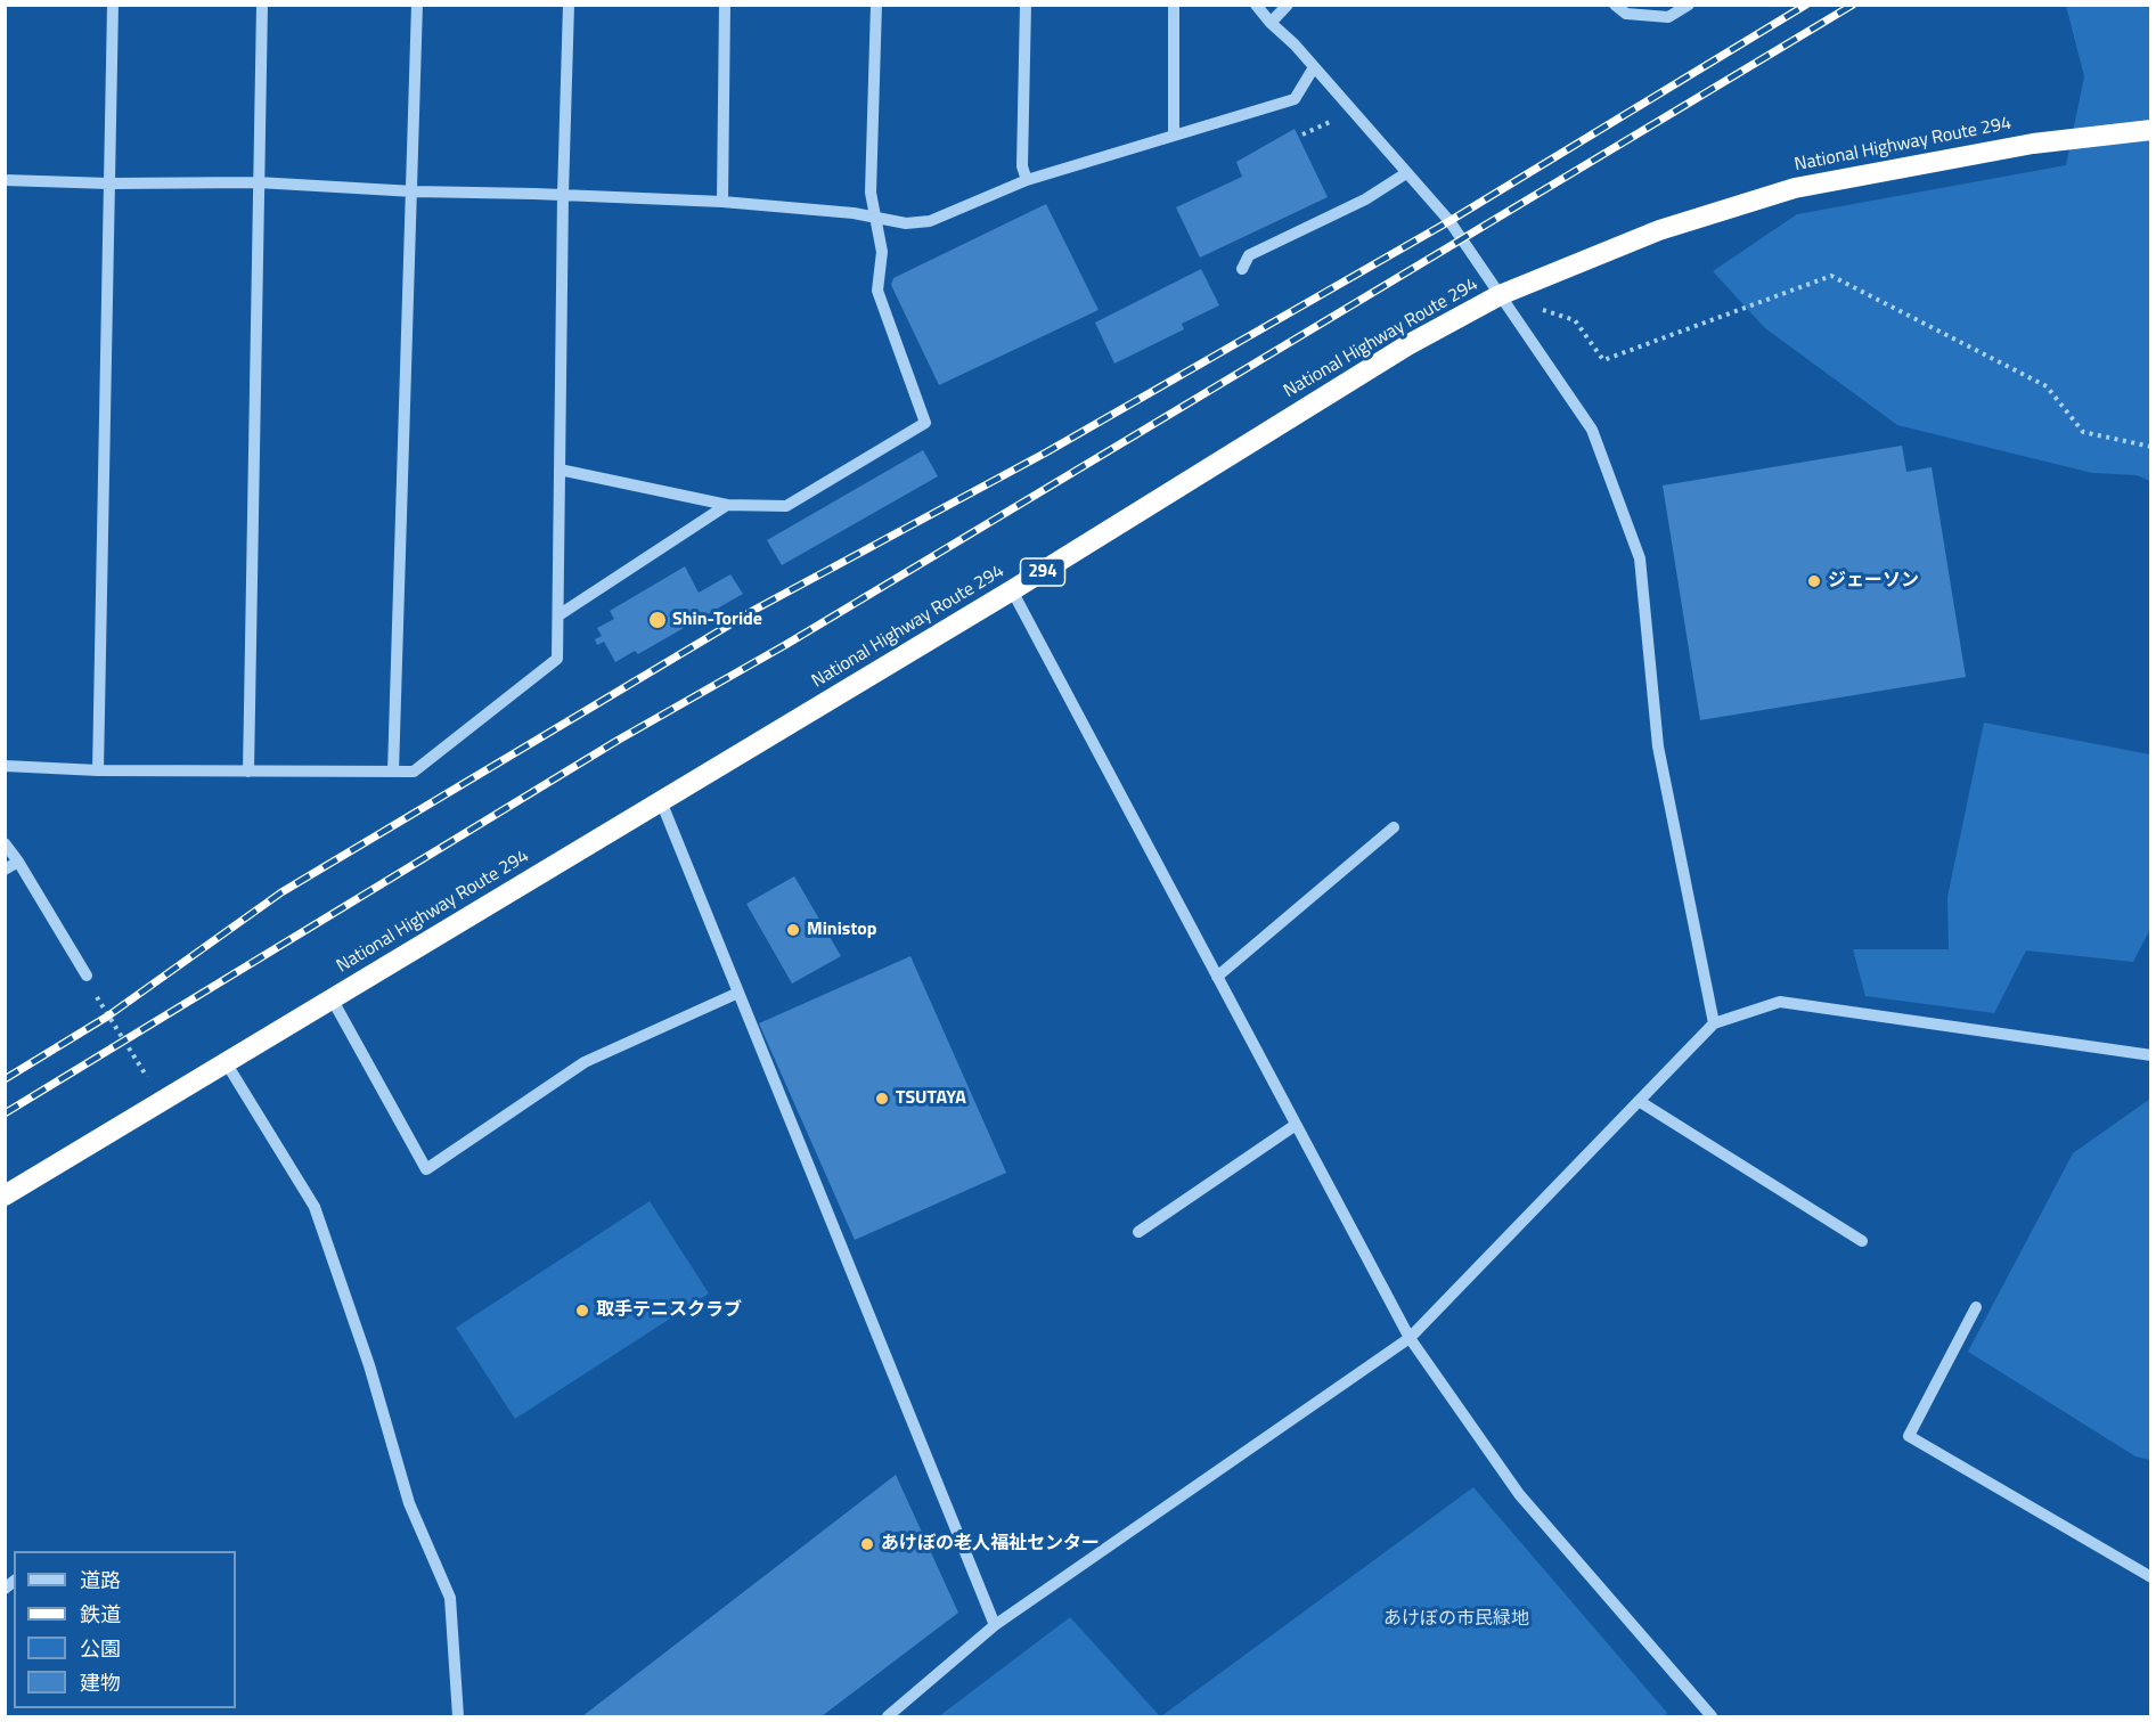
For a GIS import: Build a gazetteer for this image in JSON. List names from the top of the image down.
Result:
{
  "streets": {
    "highway": ["National Highway Route 294", "294"]
  },
  "parks": ["あけぼの市民緑地"],
  "places": [
    "ジェーソン",
    "Shin-Toride",
    "Ministop",
    "TSUTAYA",
    "取手テニスクラブ",
    "あけぼの老人福祉センター"
  ],
  "legend": [
    "道路",
    "鉄道",
    "公園",
    "建物"
  ]
}
